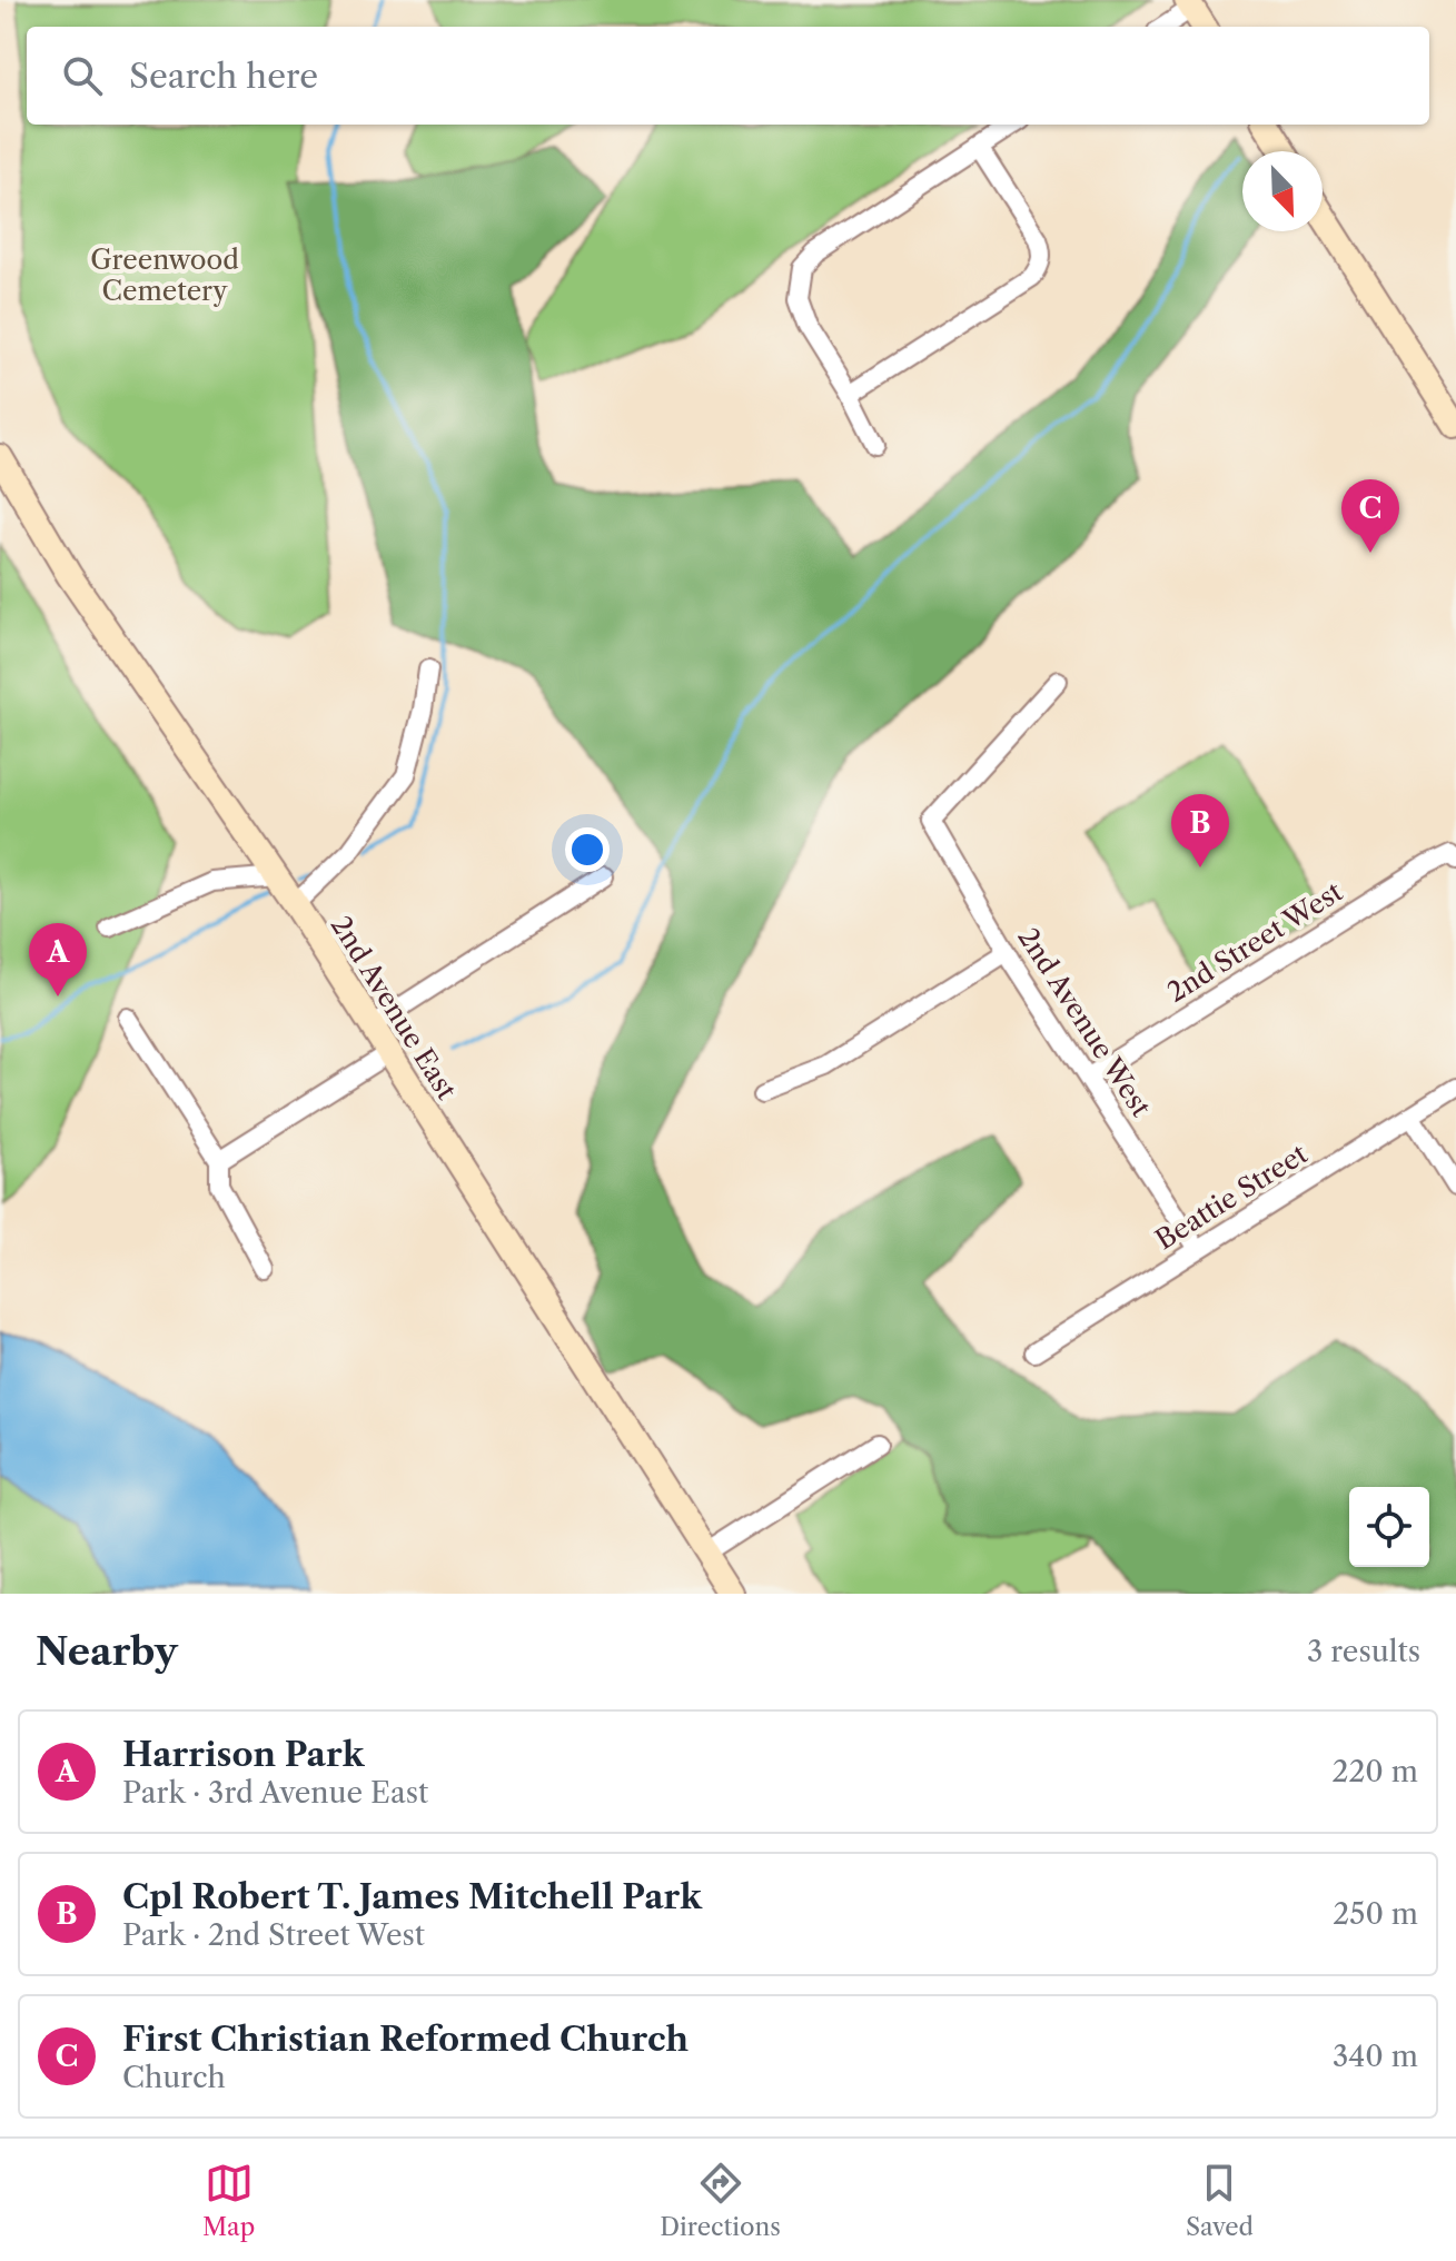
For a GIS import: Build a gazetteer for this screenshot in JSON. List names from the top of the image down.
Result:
{
  "streets": {
    "main road": ["2nd Avenue East"],
    "street": ["2nd Street West", "2nd Avenue West", "Beattie Street"]
  },
  "crossings": [
    ["2nd Street West", "2nd Avenue West"],
    ["2nd Avenue West", "Beattie Street"]
  ],
  "parks": ["Greenwood Cemetery"],
  "north": "bottom right",
  "page": {
    "search": "Search here",
    "pins": ["C", "B", "A"],
    "heading": ["Nearby", "3 results"],
    "list": [
      {
        "mark": "A",
        "name": "Harrison Park",
        "note": "Park · 3rd Avenue East",
        "value": "220 m"
      },
      {
        "mark": "B",
        "name": "Cpl Robert T. James Mitchell Park",
        "note": "Park · 2nd Street West",
        "value": "250 m"
      },
      {
        "mark": "C",
        "name": "First Christian Reformed Church",
        "note": "Church",
        "value": "340 m"
      }
    ],
    "nav": ["Map", "Directions", "Saved"]
  }
}
